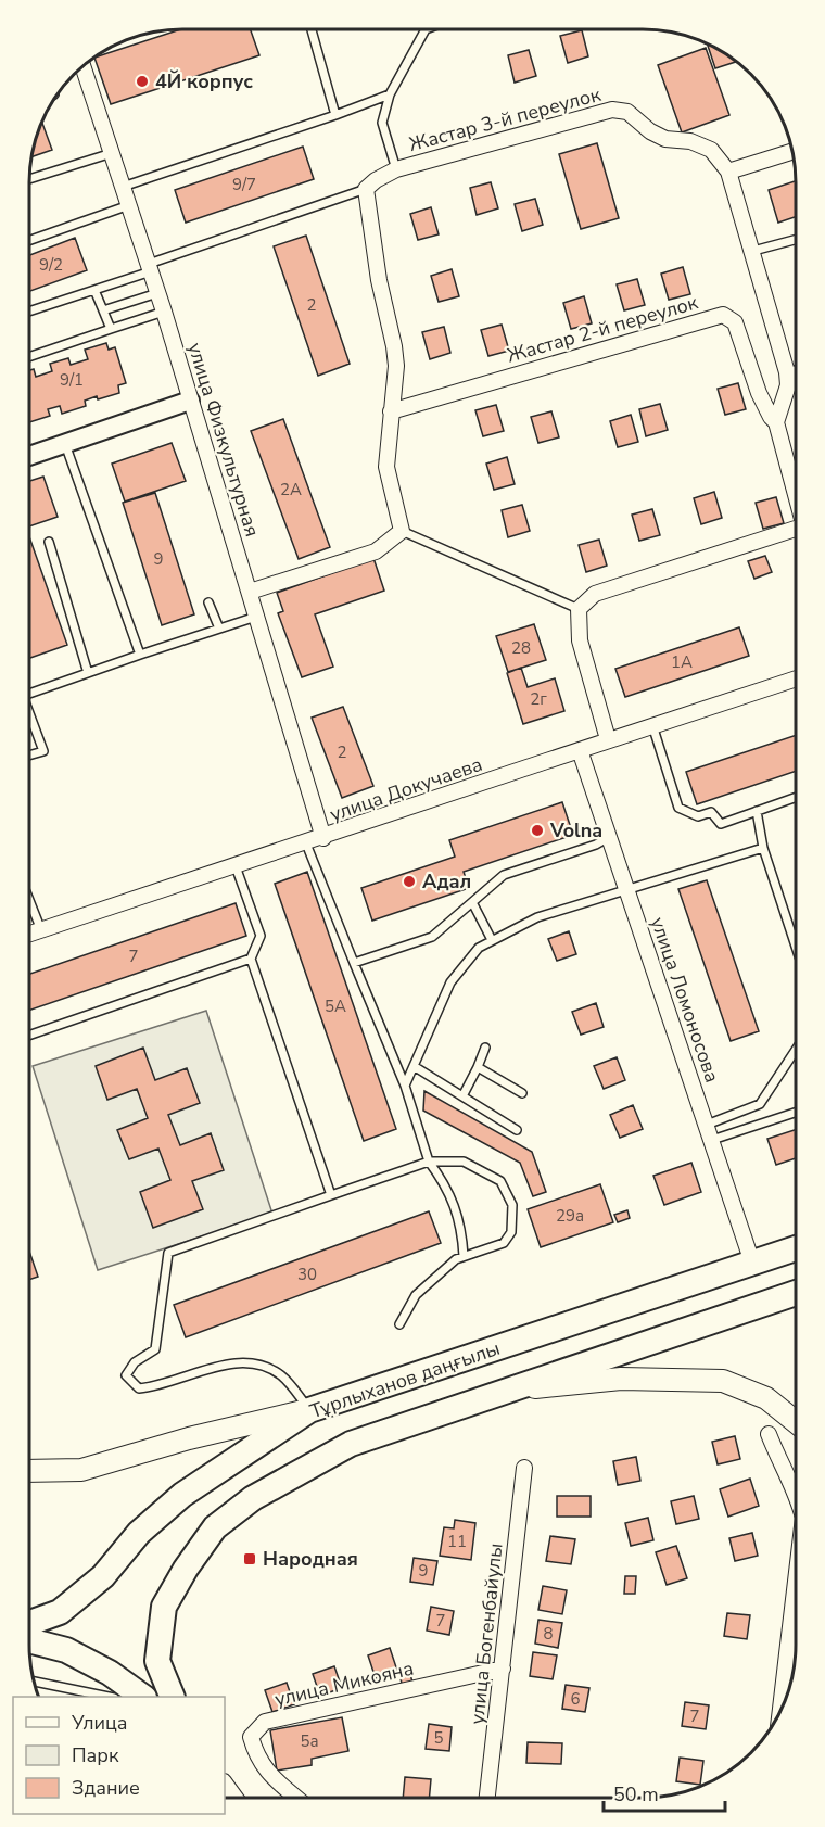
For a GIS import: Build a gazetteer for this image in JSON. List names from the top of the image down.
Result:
{
  "streets": {
    "highway": ["Тұрлыханов даңғылы"],
    "street": [
      "Жастар 3-й переулок",
      "Жастар 2-й переулок",
      "улица Физкультурная",
      "улица Докучаева",
      "улица Ломоносова",
      "улица Богенбайулы",
      "улица Микояна"
    ]
  },
  "crossings": [
    ["Жастар 3-й переулок", "Жастар 2-й переулок"],
    ["улица Физкультурная", "улица Докучаева"],
    ["улица Докучаева", "улица Ломоносова"],
    ["улица Ломоносова", "Тұрлыханов даңғылы"],
    ["улица Богенбайулы", "улица Микояна"]
  ],
  "places": {
    "other": ["4Й корпус", "Volna", "Адал"],
    "transit": ["Народная"]
  },
  "house_numbers": [
    "9/7",
    "9/2",
    "2",
    "9/1",
    "2А",
    "9",
    "28",
    "1А",
    "2г",
    "2",
    "7",
    "5А",
    "29а",
    "30",
    "11",
    "9",
    "7",
    "8",
    "6",
    "7",
    "5",
    "5а"
  ],
  "legend": ["Улица", "Парк", "Здание"],
  "scale_bar": "50 m"
}
